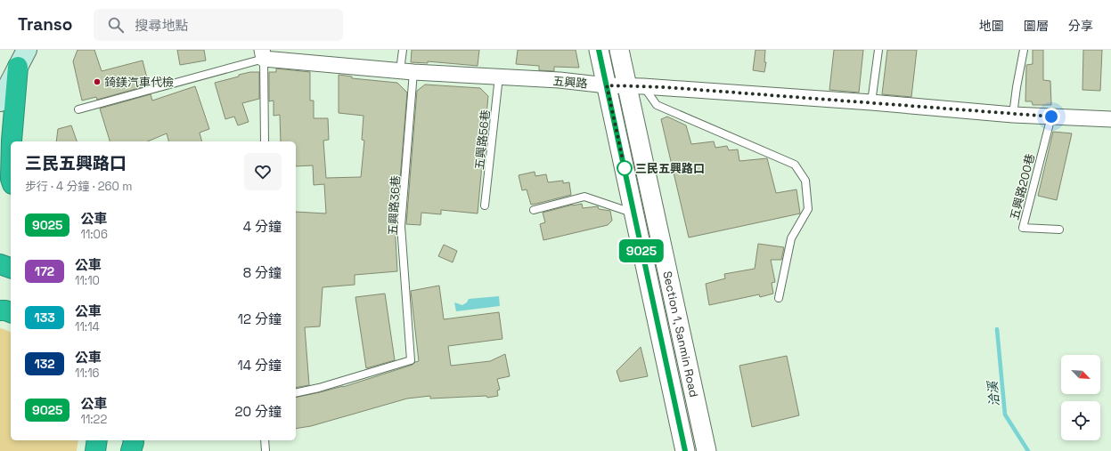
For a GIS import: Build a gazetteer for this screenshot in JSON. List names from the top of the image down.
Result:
{
  "streets": {
    "street": ["五興路", "Section 1, Sanmin Road"],
    "lane": ["五興路56巷", "五興路200巷", "五興路36巷"]
  },
  "crossings": [
    ["五興路", "五興路56巷"],
    ["五興路", "五興路200巷"],
    ["五興路", "五興路36巷"],
    ["五興路", "Section 1, Sanmin Road"]
  ],
  "water": ["洽溪"],
  "places": ["錡鎂汽車代檢", "三民五興路口"],
  "lines": ["bus line 9025"],
  "north": "bottom right",
  "page": {
    "header": "Transo",
    "search": "搜尋地點",
    "nav": ["地圖", "圖層", "分享"],
    "on_map": "9025",
    "heading": ["三民五興路口", "步行 · 4 分鐘 · 260 m"],
    "list": [
      {
        "mark": "9025",
        "name": "公車",
        "note": "11:06",
        "value": "4 分鐘"
      },
      {
        "mark": "172",
        "name": "公車",
        "note": "11:10",
        "value": "8 分鐘"
      },
      {
        "mark": "133",
        "name": "公車",
        "note": "11:14",
        "value": "12 分鐘"
      },
      {
        "mark": "132",
        "name": "公車",
        "note": "11:16",
        "value": "14 分鐘"
      },
      {
        "mark": "9025",
        "name": "公車",
        "note": "11:22",
        "value": "20 分鐘"
      }
    ]
  }
}
